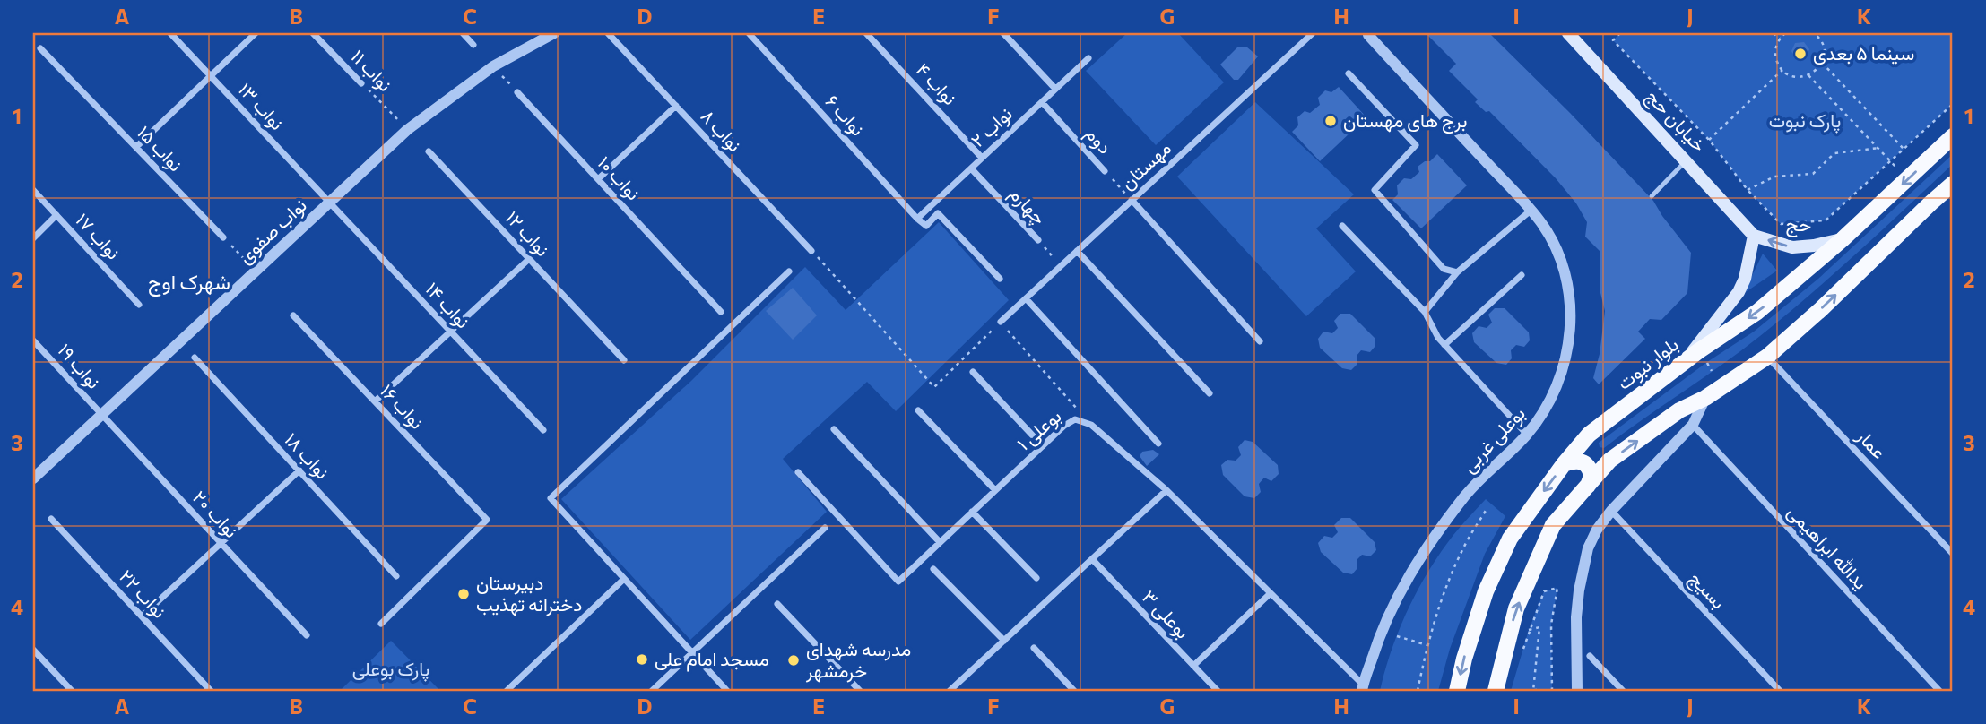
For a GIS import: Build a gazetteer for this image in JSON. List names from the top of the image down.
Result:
{
  "streets": {
    "main road": ["خیابان حج", "حج", "بلوار نبوت"],
    "street": [
      "نواب ۱۱",
      "نواب ۴",
      "نواب ۱۳",
      "نواب ۶",
      "نواب ۲",
      "نواب ۸",
      "دوم",
      "نواب ۱۵",
      "مهستان",
      "نواب ۱۰",
      "چهارم",
      "نواب صفوی",
      "نواب ۱۲",
      "نواب ۱۷",
      "نواب ۱۴",
      "نواب ۱۹",
      "نواب ۱۶",
      "بوعلی ۱",
      "بوعلی غربی",
      "عمار",
      "نواب ۱۸",
      "نواب ۲۰",
      "یدالله ابراهیمی",
      "بسیج",
      "نواب ۲۲",
      "بوعلی ۳"
    ]
  },
  "crossings": [
    ["نواب ۱۱", "نواب صفوی"],
    ["نواب ۴", "نواب ۲"],
    ["نواب ۱۳", "نواب صفوی"],
    ["نواب ۱۳", "نواب ۱۴"],
    ["نواب ۶", "نواب ۲"],
    ["خیابان حج", "حج"],
    ["نواب ۲", "دوم"],
    ["نواب ۲", "چهارم"],
    ["دوم", "مهستان"],
    ["مهستان", "چهارم"],
    ["حج", "بلوار نبوت"],
    ["نواب صفوی", "نواب ۱۴"],
    ["نواب صفوی", "نواب ۱۹"],
    ["نواب صفوی", "نواب ۲۰"],
    ["نواب ۱۹", "نواب ۲۰"],
    ["بوعلی ۱", "بوعلی غربی"]
  ],
  "one_way": ["حج"],
  "districts": ["شهرک اوج"],
  "parks": ["پارک نبوت", "پارک بوعلی"],
  "places": [
    "سینما ۵ بعدی",
    "برج های مهستان",
    "دبیرستان دخترانه تهذیب",
    "مسجد امام علی",
    "مدرسه شهدای خرمشهر"
  ],
  "grid": {
    "columns": [
      "A",
      "B",
      "C",
      "D",
      "E",
      "F",
      "G",
      "H",
      "I",
      "J",
      "K"
    ],
    "rows": [
      "1",
      "2",
      "3",
      "4"
    ]
  }
}
